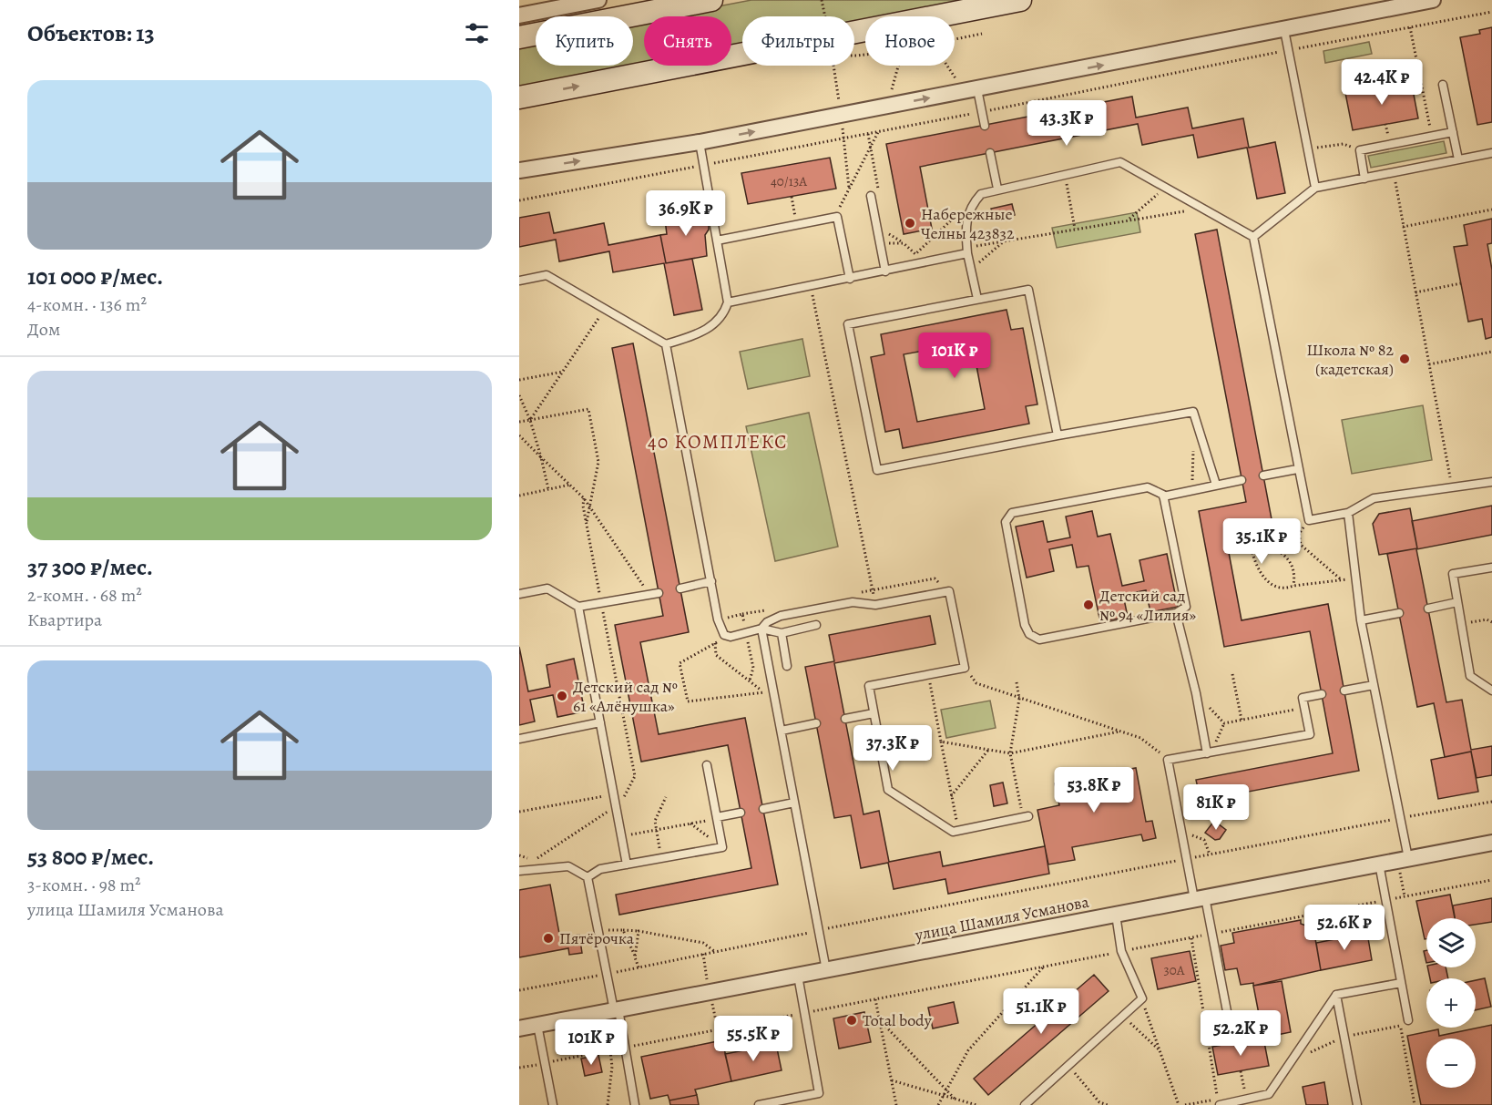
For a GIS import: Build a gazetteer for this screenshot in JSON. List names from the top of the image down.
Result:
{
  "streets": {
    "street": ["улица Шамиля Усманова"]
  },
  "districts": ["40 КОМПЛЕКС"],
  "places": [
    "Набережные Челны 423832",
    "Школа № 82 (кадетская)",
    "Детский сад № 94 «Лилия»",
    "Детский сад № 61 «Алёнушка»",
    "Пятёрочка",
    "Total body"
  ],
  "house_numbers": ["40/13А", "30А"],
  "page": {
    "heading": "Объектов: 13",
    "chip": [
      "Купить",
      "Снять",
      "Фильтры",
      "Новое"
    ],
    "price": [
      "42.4K ₽",
      "43.3K ₽",
      "36.9K ₽",
      "101K ₽",
      "35.1K ₽",
      "37.3K ₽",
      "53.8K ₽",
      "81K ₽",
      "52.6K ₽",
      "51.1K ₽",
      "52.2K ₽",
      "55.5K ₽",
      "101K ₽"
    ],
    "list": [
      {
        "name": "101 000 ₽/мес.",
        "note": "4-комн. · 136 m² · Дом"
      },
      {
        "name": "37 300 ₽/мес.",
        "note": "2-комн. · 68 m² · Квартира"
      },
      {
        "name": "53 800 ₽/мес.",
        "note": "3-комн. · 98 m² · улица Шамиля Усманова"
      }
    ],
    "map_buttons": ["+", "−"]
  }
}
